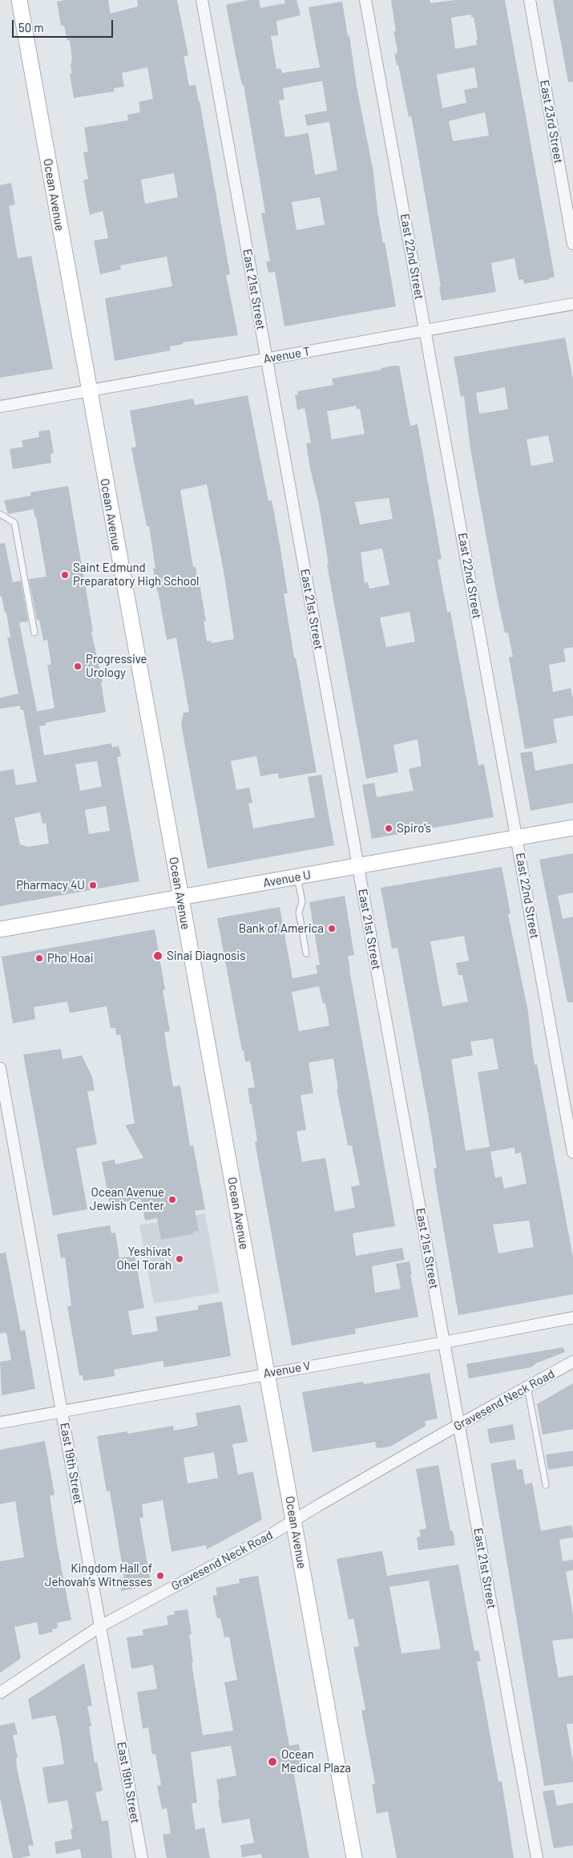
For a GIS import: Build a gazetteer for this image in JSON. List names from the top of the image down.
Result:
{
  "streets": {
    "main road": ["Ocean Avenue", "Avenue U"],
    "street": [
      "East 23rd Street",
      "East 22nd Street",
      "East 21st Street",
      "Avenue T",
      "Avenue V",
      "Gravesend Neck Road",
      "East 19th Street"
    ]
  },
  "crossings": [
    ["Ocean Avenue", "Avenue T"],
    ["Ocean Avenue", "Avenue U"],
    ["Ocean Avenue", "Avenue V"],
    ["Ocean Avenue", "Gravesend Neck Road"],
    ["East 22nd Street", "Avenue T"],
    ["East 22nd Street", "Avenue U"],
    ["East 21st Street", "Avenue T"],
    ["East 21st Street", "Avenue U"],
    ["East 21st Street", "Avenue V"],
    ["East 21st Street", "Gravesend Neck Road"],
    ["Avenue V", "East 19th Street"],
    ["Gravesend Neck Road", "East 19th Street"]
  ],
  "places": [
    "Saint Edmund Preparatory High School",
    "Progressive Urology",
    "Spiro's",
    "Pharmacy 4U",
    "Bank of America",
    "Sinai Diagnosis",
    "Pho Hoai",
    "Ocean Avenue Jewish Center",
    "Yeshivat Ohel Torah",
    "Kingdom Hall of Jehovah's Witnesses",
    "Ocean Medical Plaza"
  ],
  "scale_bar": "50 m"
}
